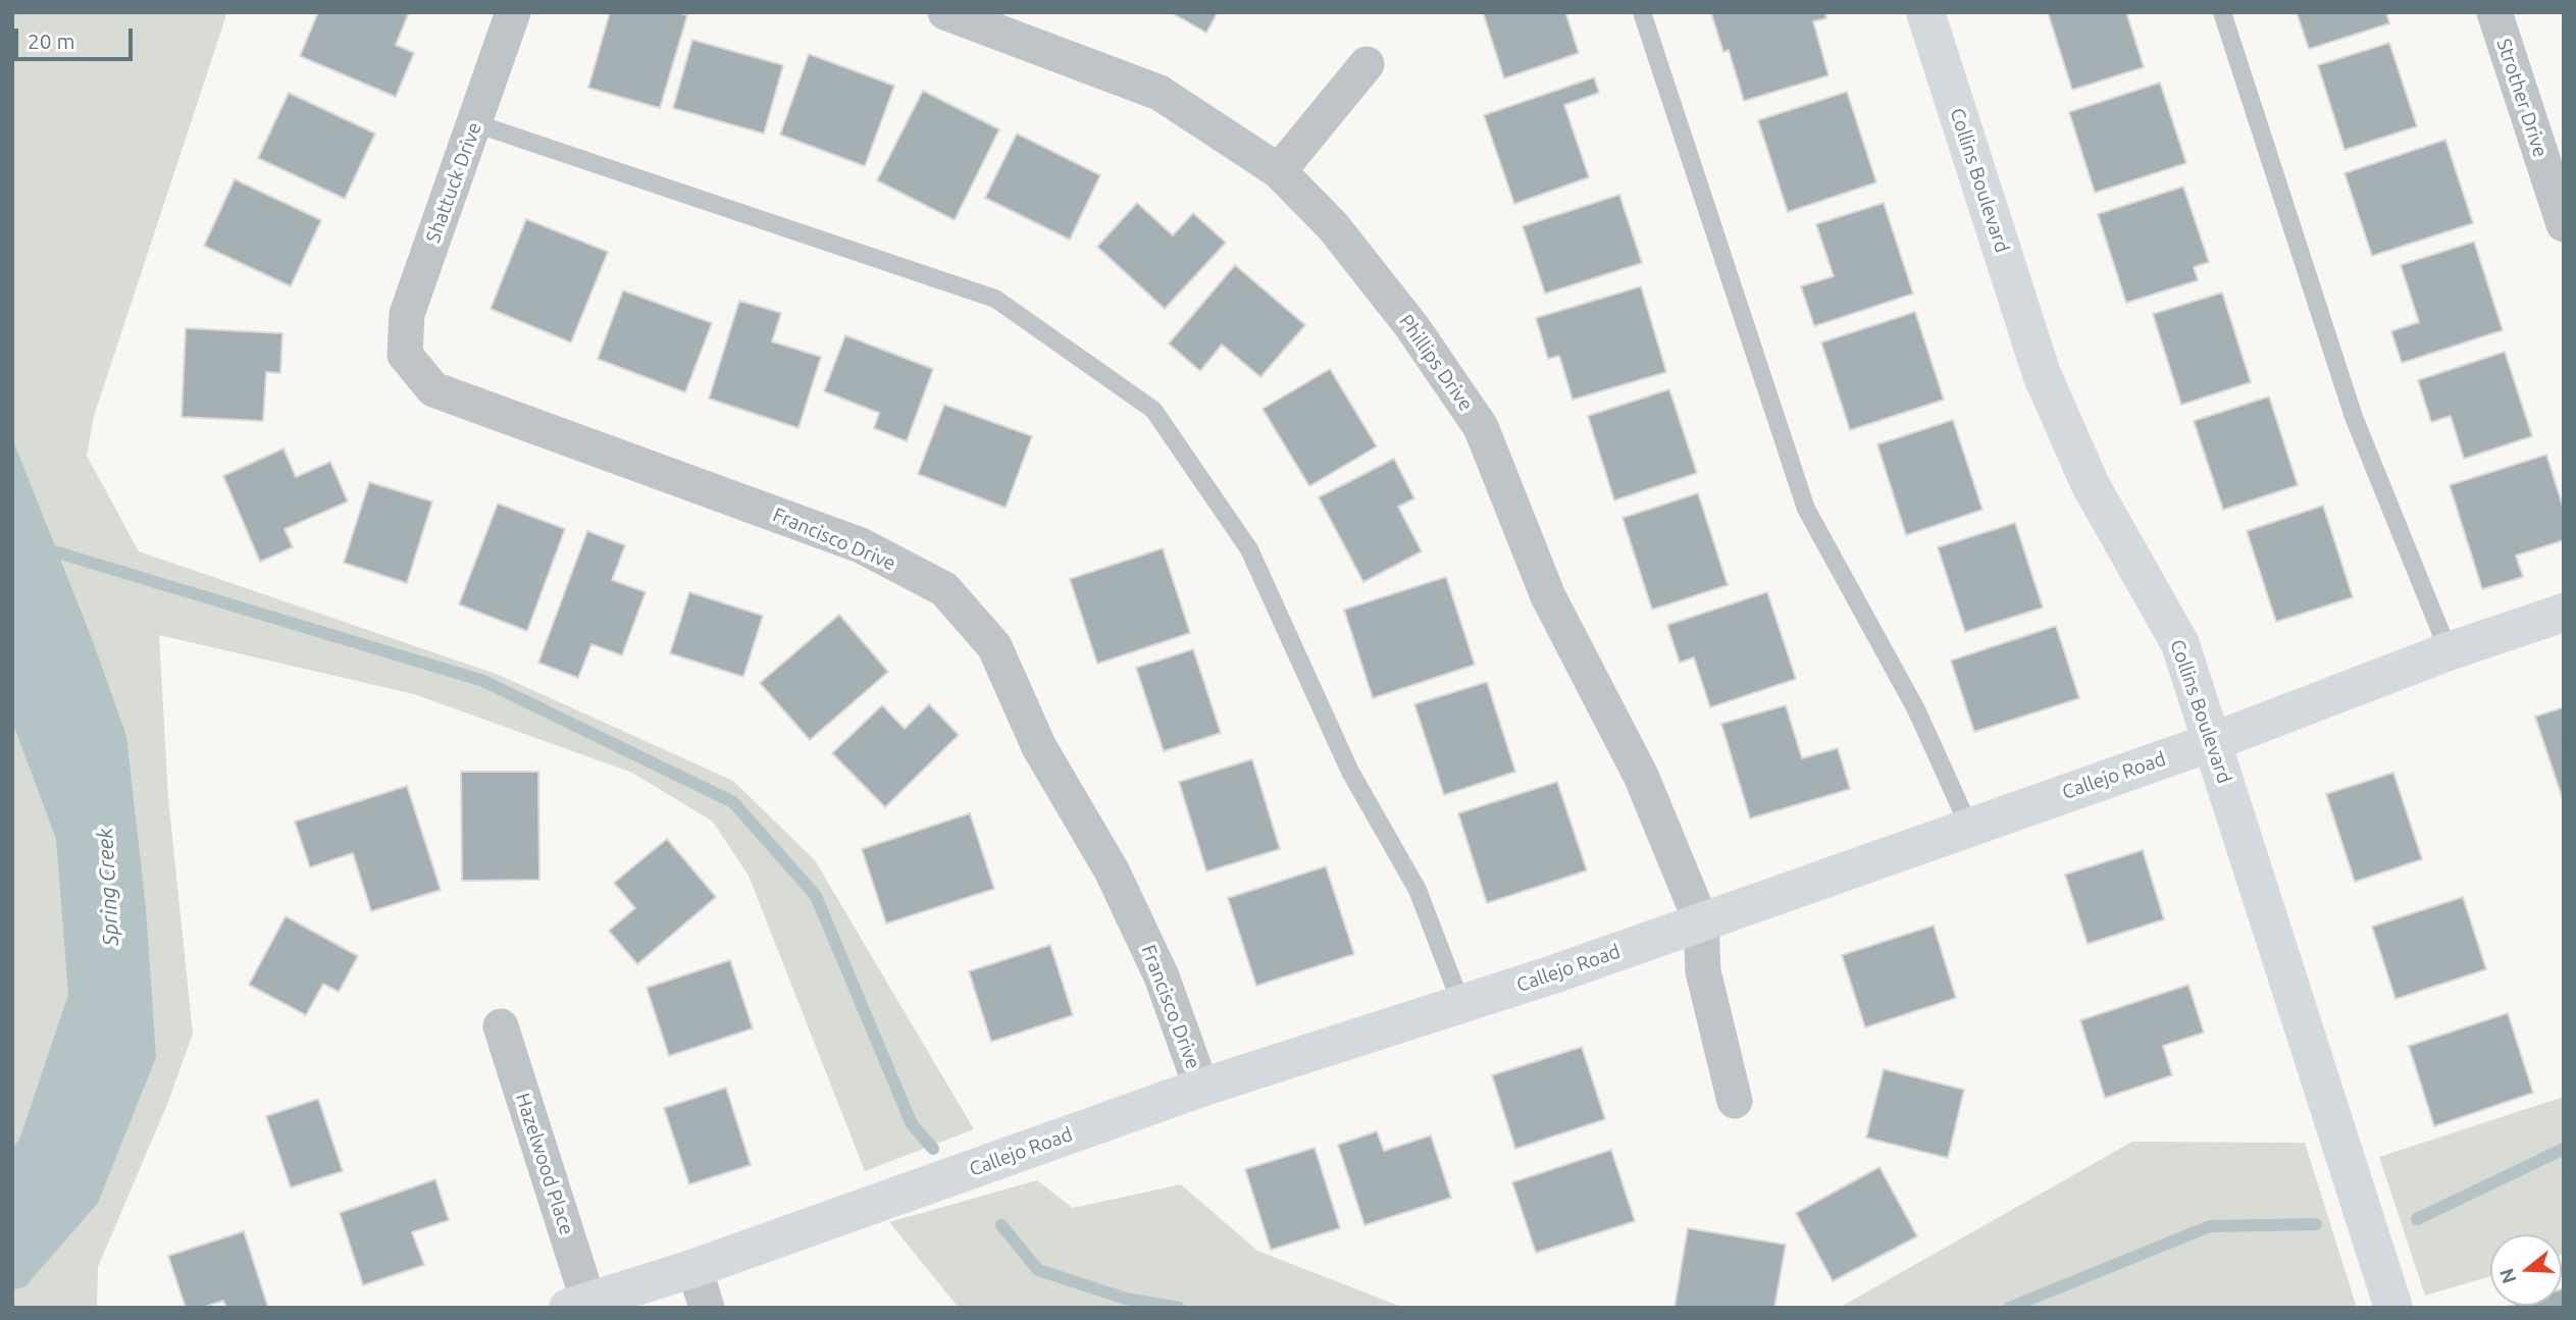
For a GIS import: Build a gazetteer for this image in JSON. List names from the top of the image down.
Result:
{
  "streets": {
    "street": [
      "Strother Drive",
      "Collins Boulevard",
      "Shattuck Drive",
      "Phillips Drive",
      "Francisco Drive",
      "Callejo Road",
      "Hazelwood Place"
    ]
  },
  "crossings": [
    ["Collins Boulevard", "Callejo Road"],
    ["Shattuck Drive", "Francisco Drive"],
    ["Phillips Drive", "Callejo Road"],
    ["Francisco Drive", "Callejo Road"],
    ["Callejo Road", "Hazelwood Place"]
  ],
  "water": ["Spring Creek"],
  "scale_bar": "20 m",
  "north": "left"
}
